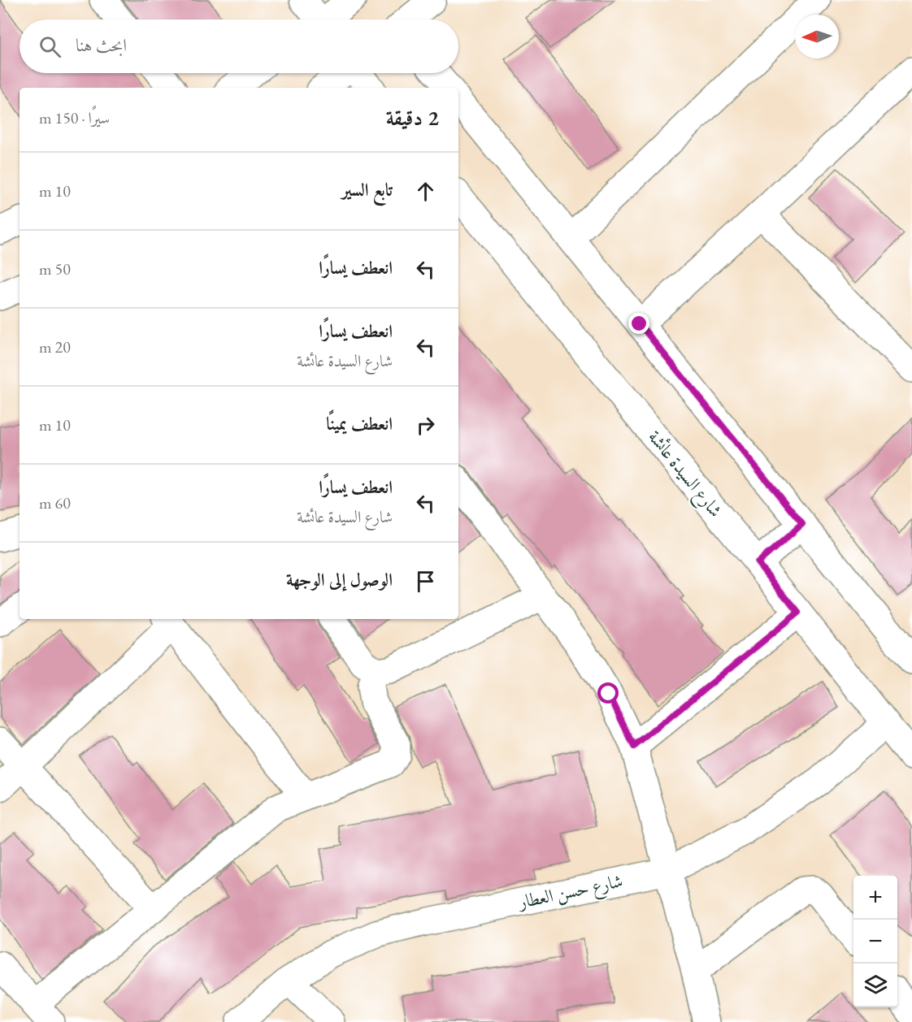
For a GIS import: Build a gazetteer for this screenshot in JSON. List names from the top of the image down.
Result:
{
  "streets": {
    "street": ["شارع السيدة عائشة", "شارع حسن العطار"]
  },
  "crossings": [
    ["شارع السيدة عائشة", "شارع حسن العطار"]
  ],
  "north": "left",
  "page": {
    "search": "ابحث هنا",
    "heading": ["2 دقيقة", "سيرًا · 150 m"],
    "list": [
      ["تابع السير", "10 m"],
      ["انعطف يسارًا", "50 m"],
      ["انعطف يسارًا", "شارع السيدة عائشة", "20 m"],
      ["انعطف يمينًا", "10 m"],
      ["انعطف يسارًا", "شارع السيدة عائشة", "60 m"],
      "الوصول إلى الوجهة"
    ],
    "map_buttons": ["+", "−"]
  }
}
